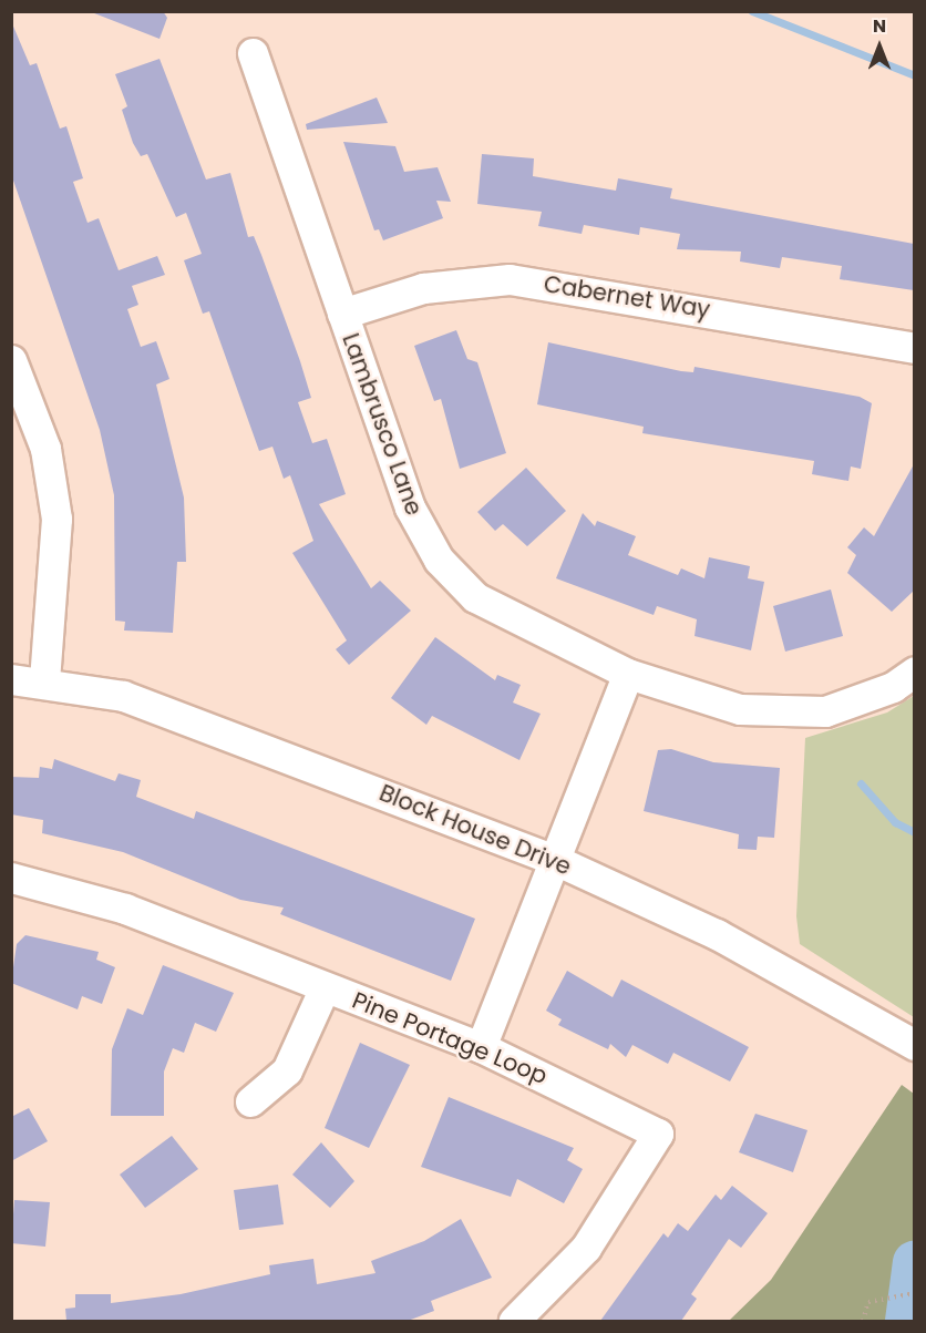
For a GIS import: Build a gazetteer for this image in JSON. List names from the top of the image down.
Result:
{
  "streets": {
    "street": [
      "Cabernet Way",
      "Lambrusco Lane",
      "Block House Drive",
      "Pine Portage Loop"
    ]
  },
  "crossings": [
    ["Cabernet Way", "Lambrusco Lane"]
  ],
  "north": "top"
}
